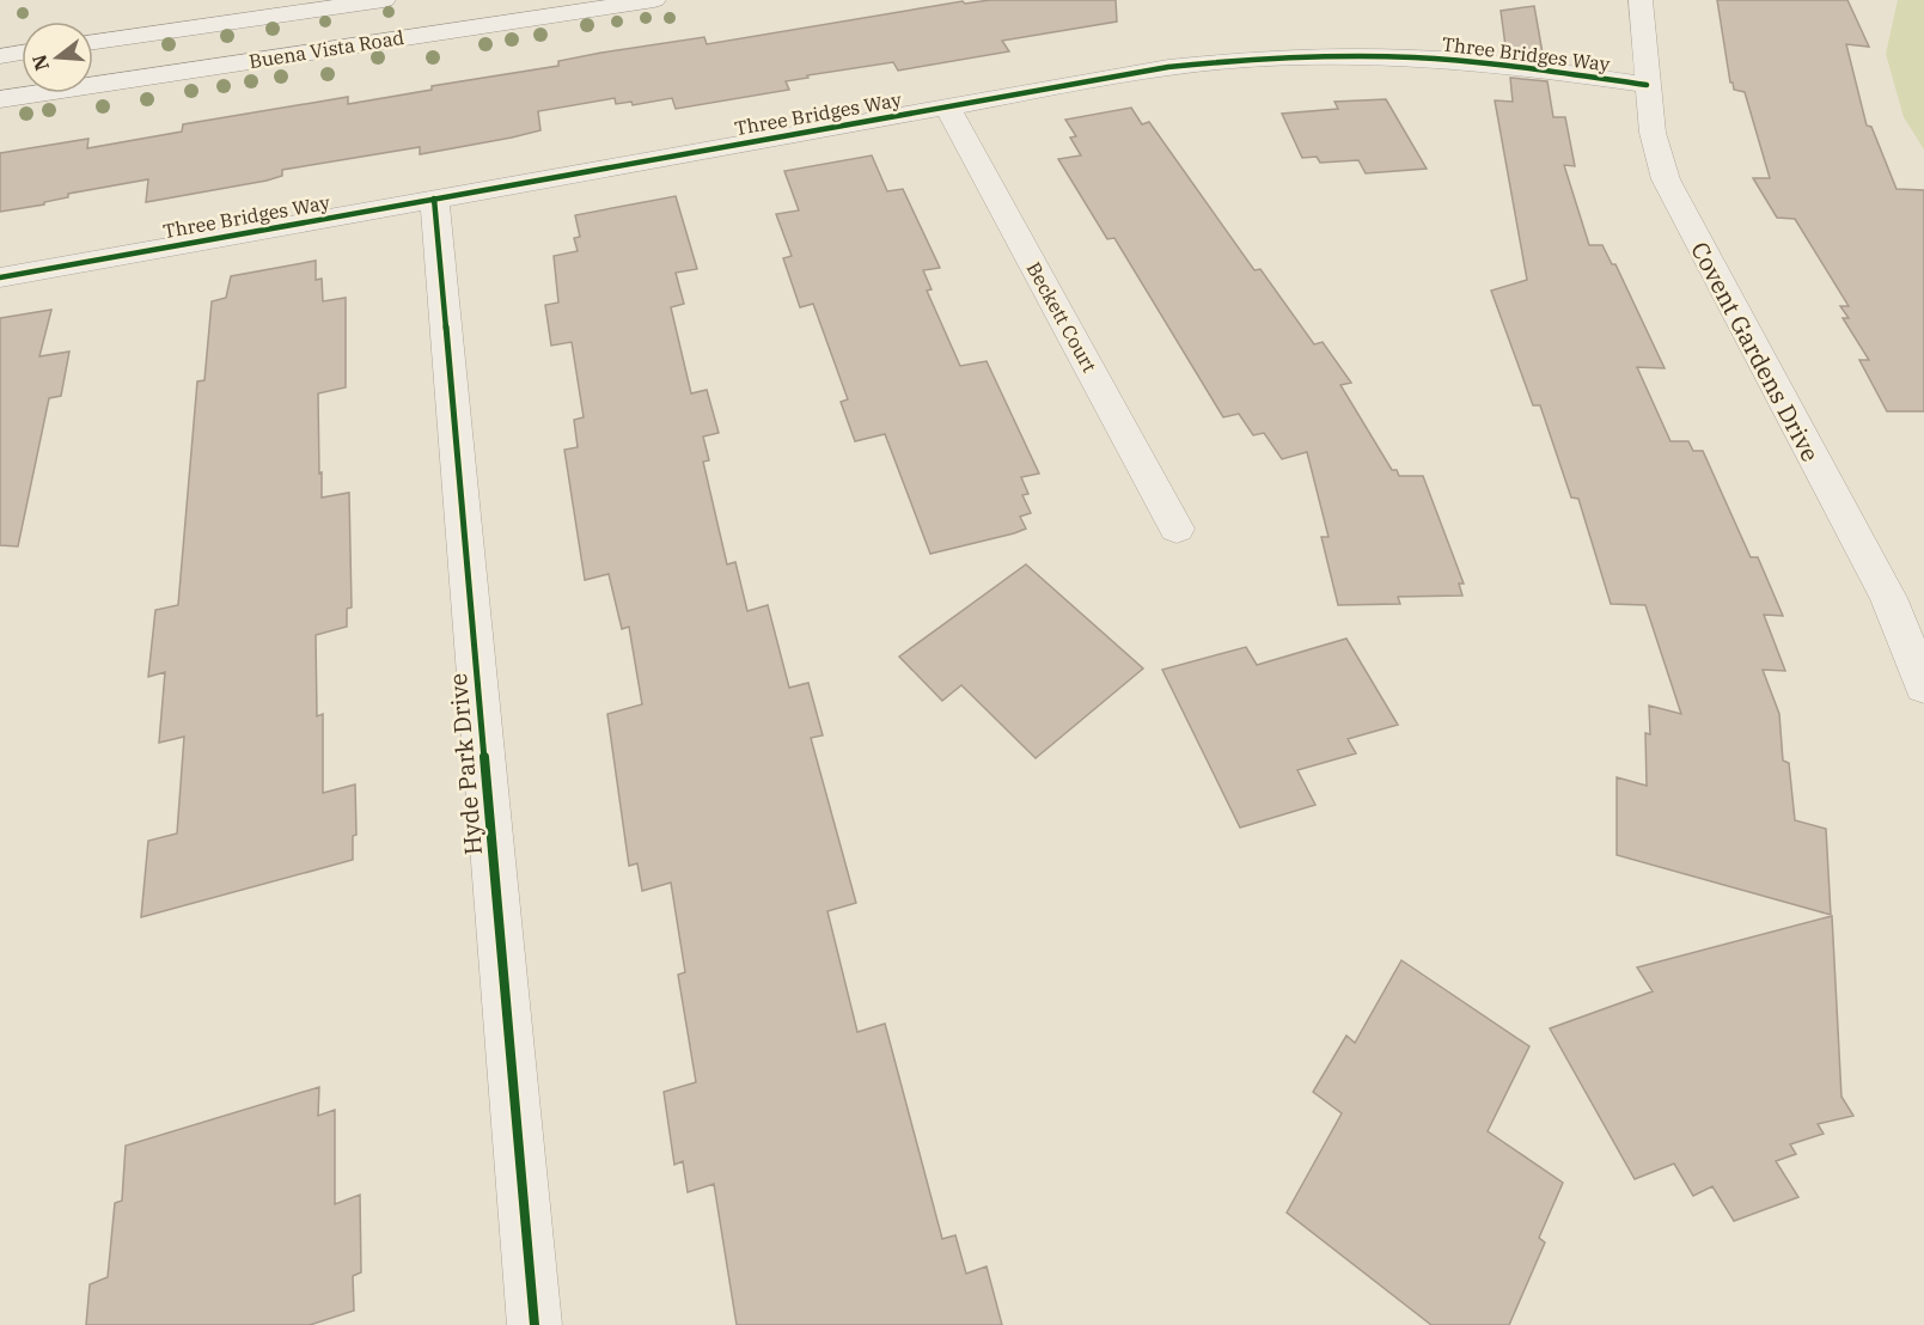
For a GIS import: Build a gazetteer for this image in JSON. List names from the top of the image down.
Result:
{
  "streets": {
    "street": [
      "Buena Vista Road",
      "Three Bridges Way",
      "Beckett Court",
      "Covent Gardens Drive",
      "Hyde Park Drive"
    ]
  },
  "crossings": [
    ["Three Bridges Way", "Beckett Court"],
    ["Three Bridges Way", "Covent Gardens Drive"],
    ["Three Bridges Way", "Hyde Park Drive"]
  ],
  "north": "left"
}
